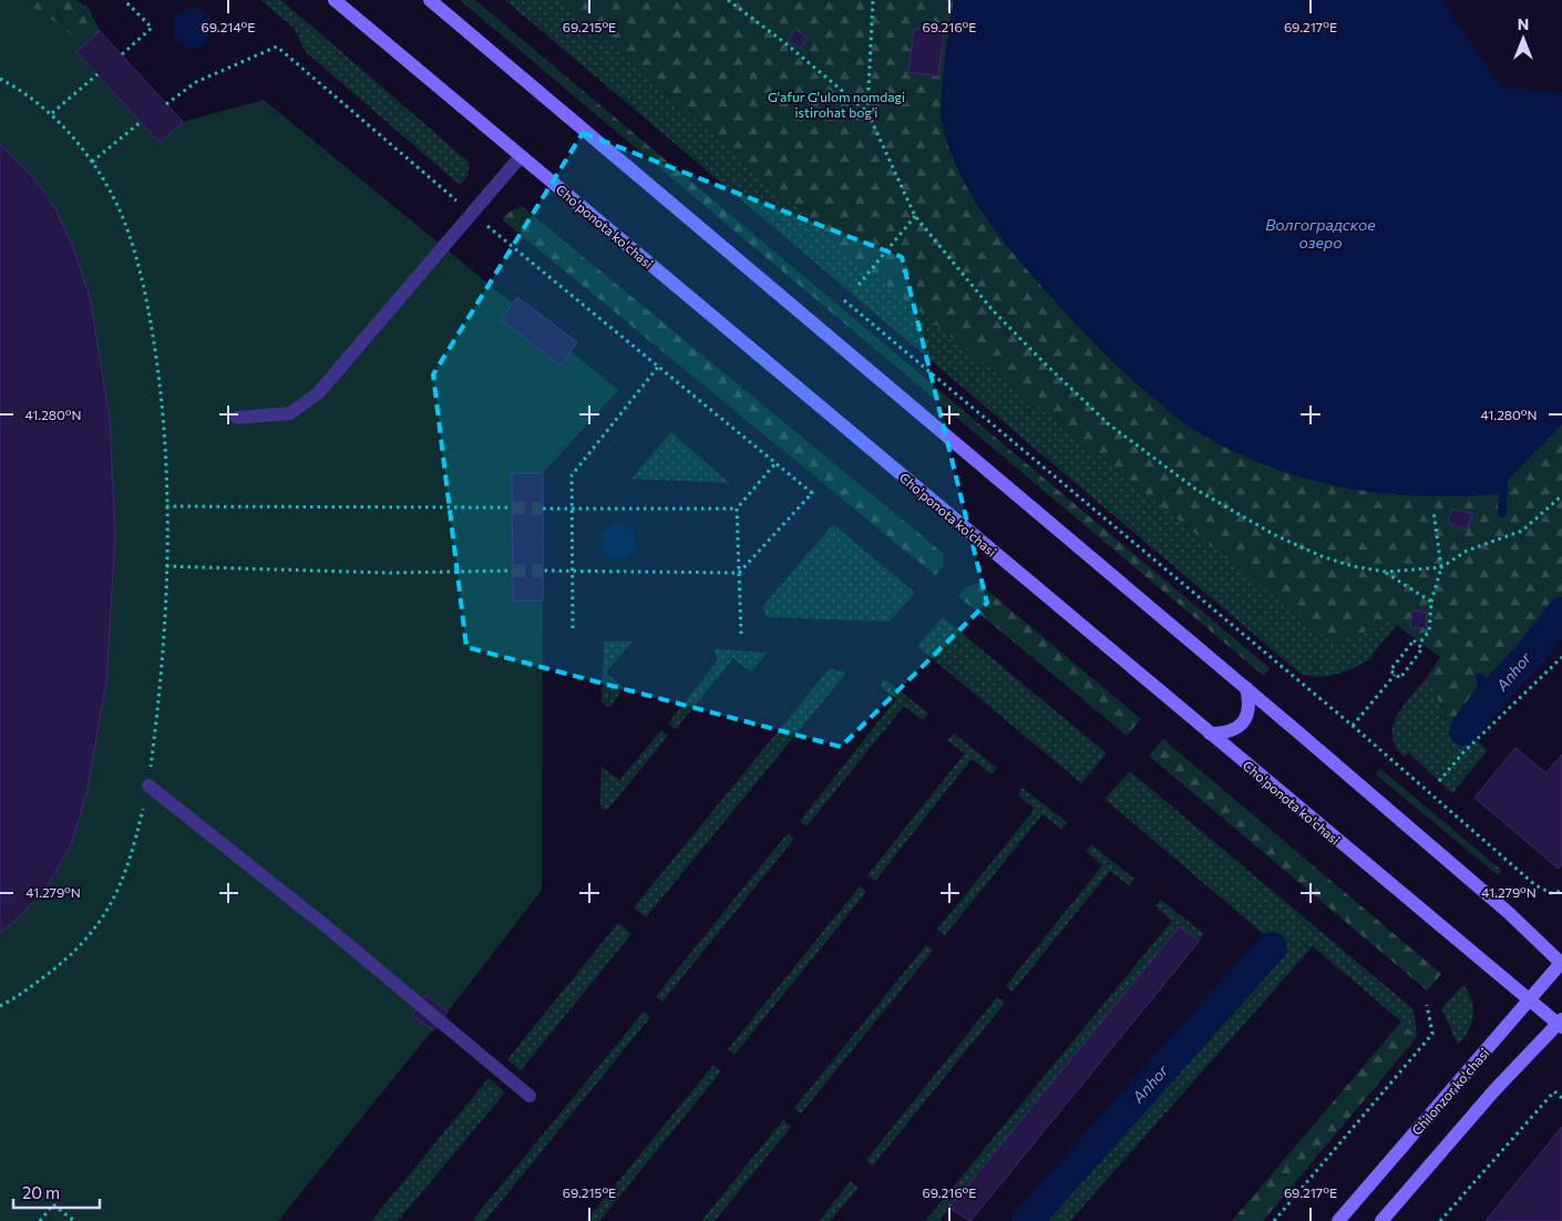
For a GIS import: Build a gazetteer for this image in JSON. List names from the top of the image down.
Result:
{
  "streets": {
    "main road": ["Cho'ponota ko'chasi", "Chilonzor ko'chasi"]
  },
  "crossings": [
    ["Cho'ponota ko'chasi", "Chilonzor ko'chasi"]
  ],
  "water": ["Волгоградское озеро", "Anhor"],
  "parks": ["G'afur G'ulom nomdagi istirohat bog'i"],
  "scale_bar": "20 m",
  "north": "top",
  "coordinates": [
    "69.214°E",
    "69.215°E",
    "69.216°E",
    "69.217°E",
    "41.280°N",
    "41.279°N"
  ]
}
